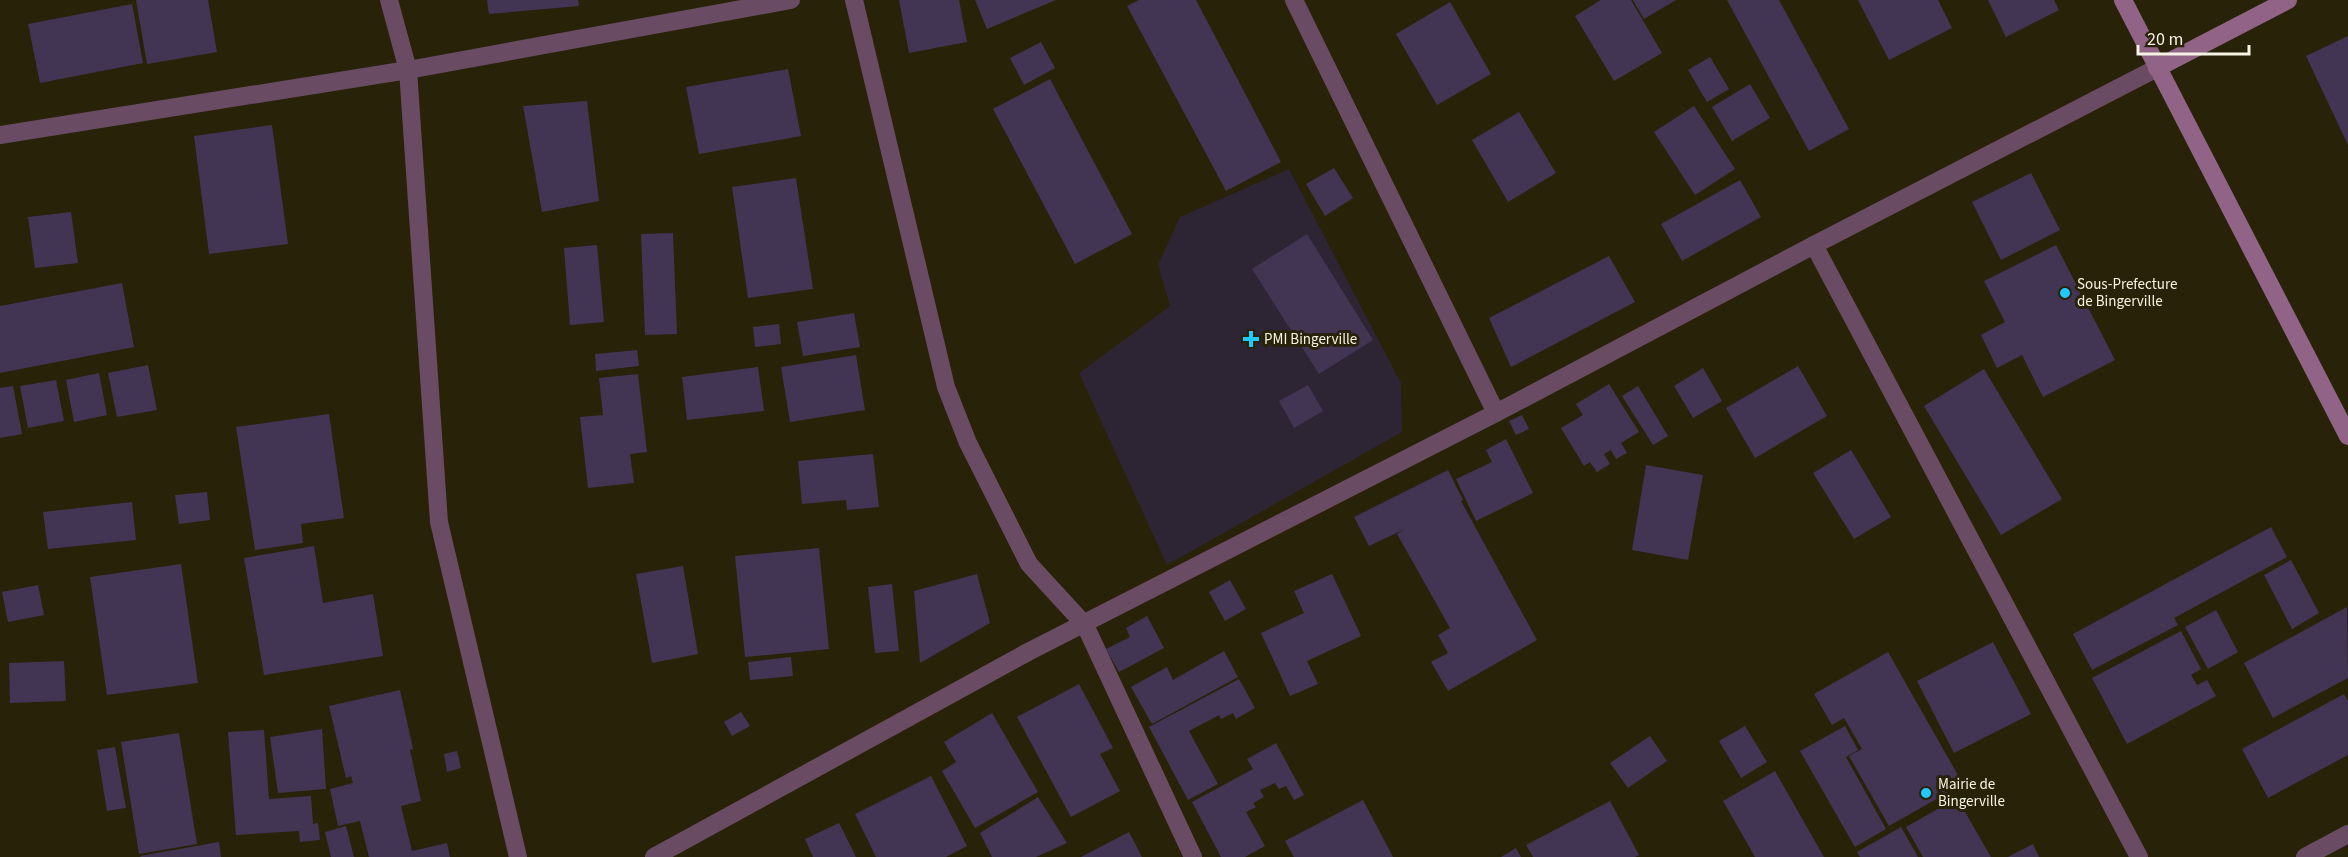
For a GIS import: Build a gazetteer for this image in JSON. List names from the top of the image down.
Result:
{
  "places": {
    "other": ["Sous-Prefecture de Bingerville", "Mairie de Bingerville"],
    "health": ["PMI Bingerville"]
  },
  "scale_bar": "20 m"
}
